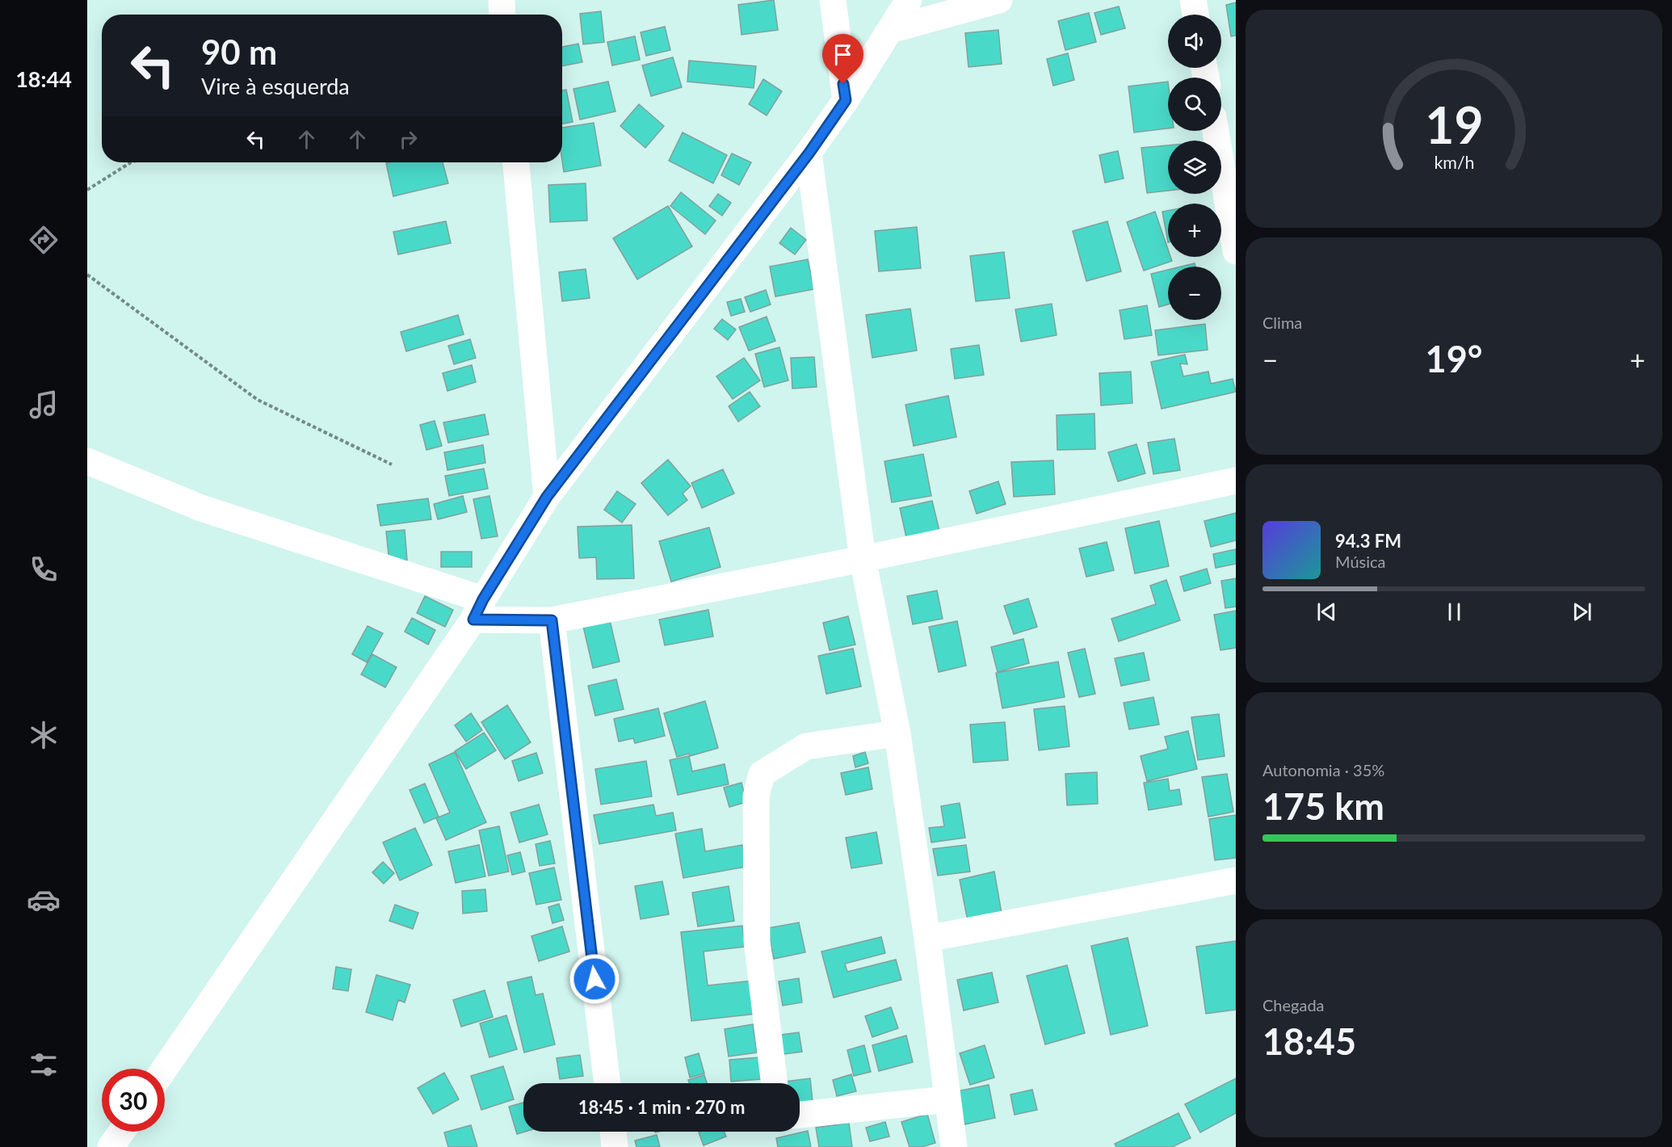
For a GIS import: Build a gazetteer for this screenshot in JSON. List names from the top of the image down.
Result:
{
  "page": {
    "tabs": "18:44",
    "map_buttons": ["+", "−"],
    "turn": ["90 m", "Vire à esquerda"],
    "tile": [
      "Clima",
      ["Autonomia · 35%", "175 km"],
      ["Chegada", "18:45"]
    ],
    "heat": ["−", "19°", "+"],
    "song": ["94.3 FM", "Música"],
    "limit": "30",
    "trip": "18:45 · 1 min · 270 m",
    "gauge": ["19", "km/h"]
  }
}
